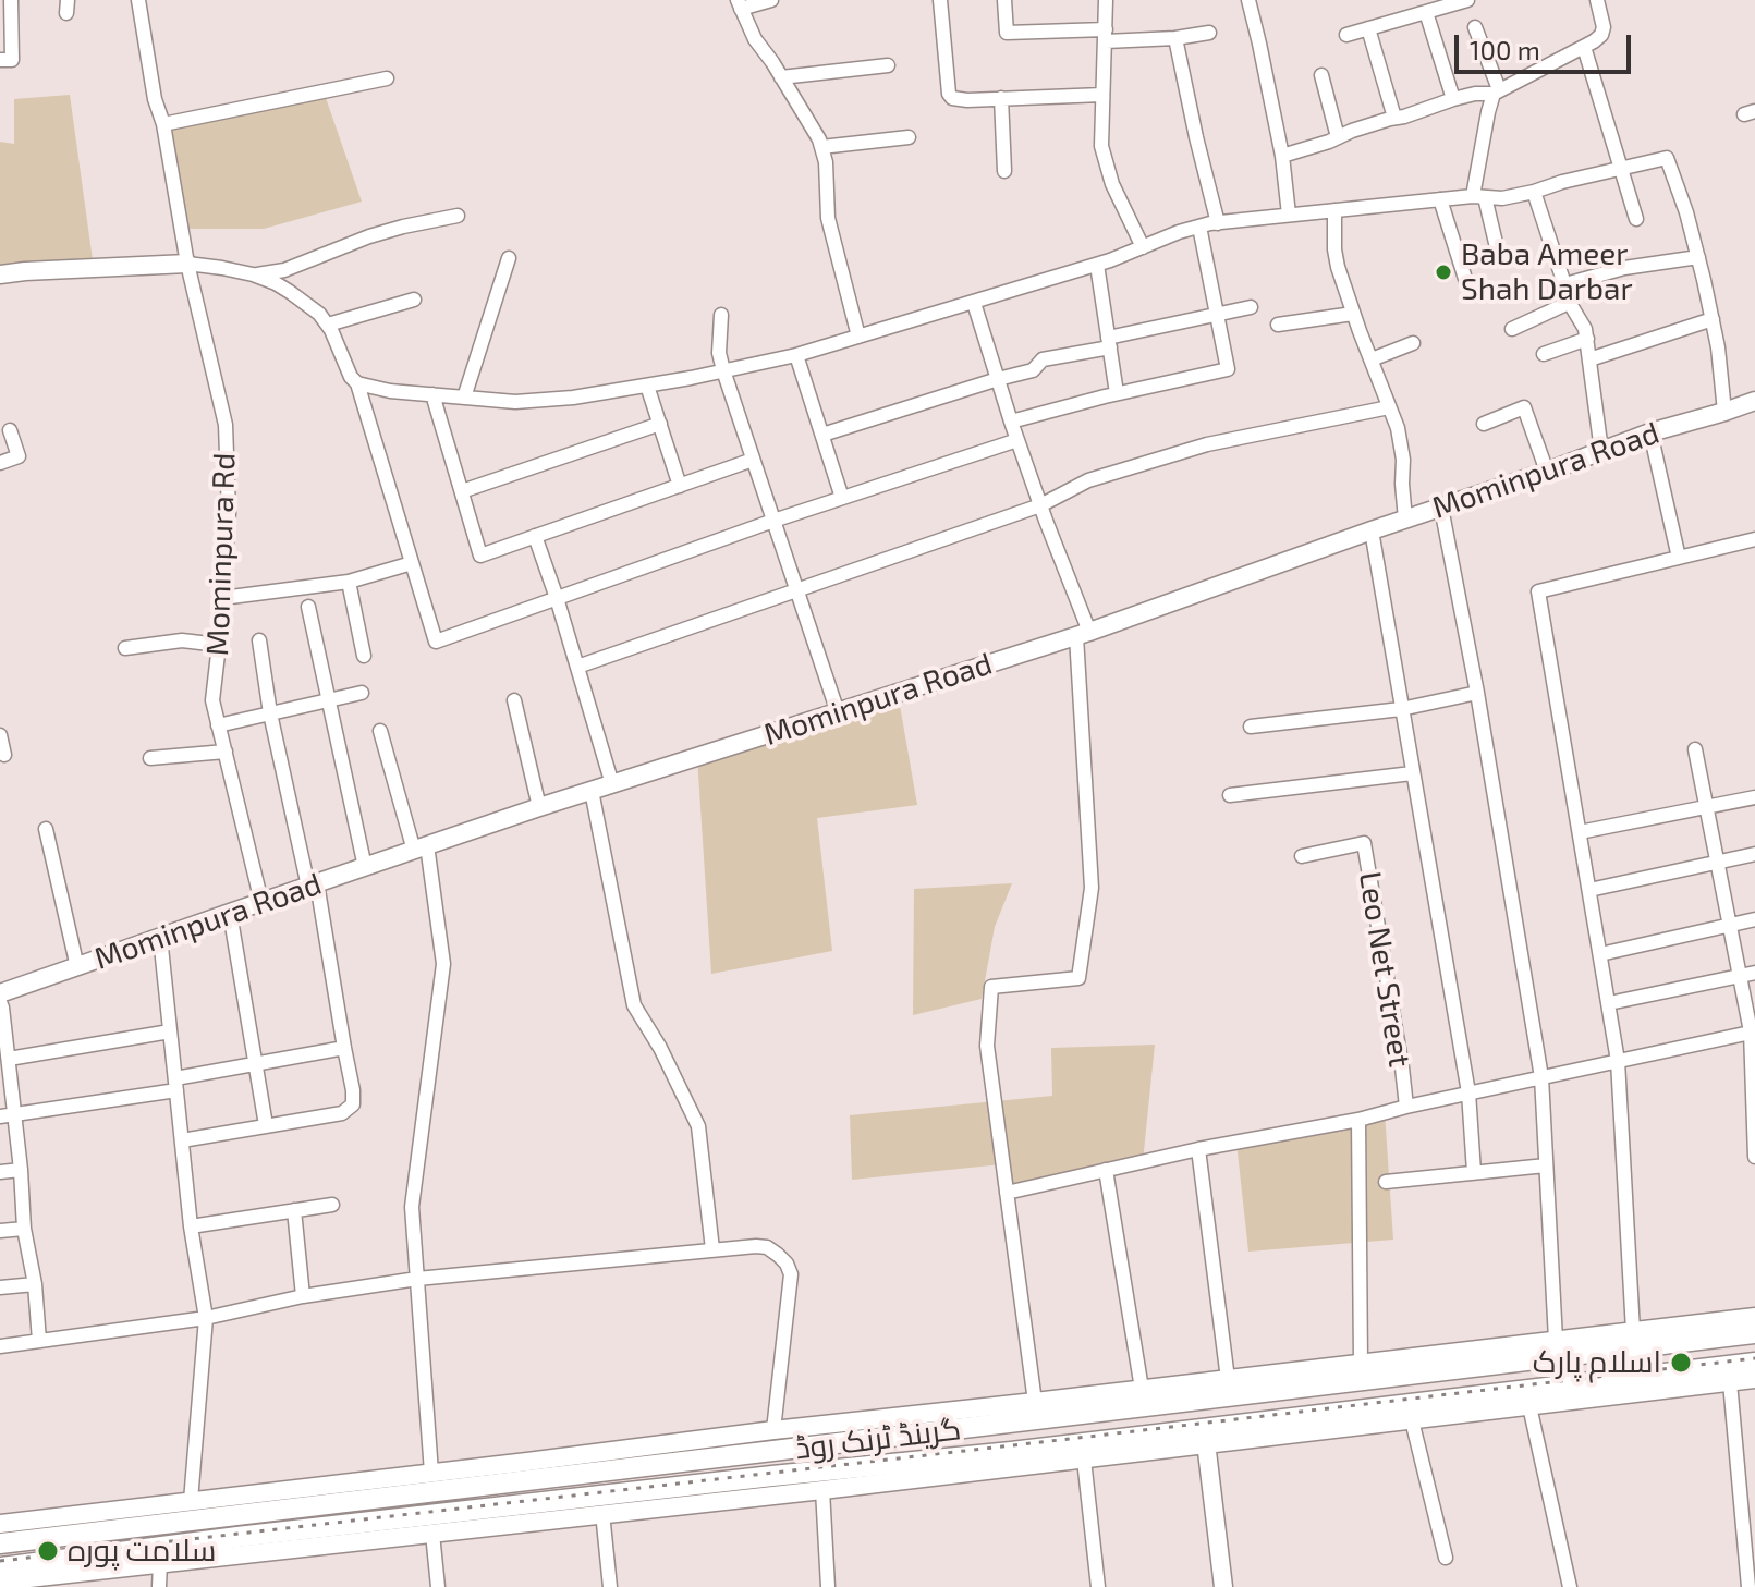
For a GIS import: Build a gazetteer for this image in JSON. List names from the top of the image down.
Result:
{
  "streets": {
    "main road": ["گرینڈ ٹرنک روڈ"],
    "street": ["Mominpura Road", "Mominpura Rd", "Leo Net Street"]
  },
  "crossings": [
    ["Mominpura Road", "Mominpura Rd"]
  ],
  "places": ["Baba Ameer Shah Darbar", "اسلام پارک", "سلامت پورہ"],
  "scale_bar": "100 m"
}
